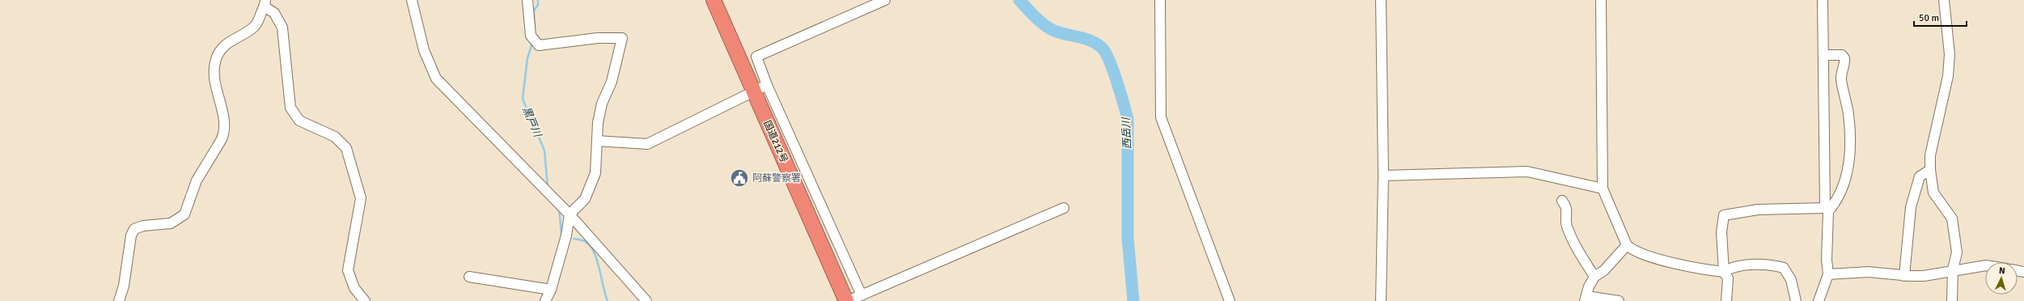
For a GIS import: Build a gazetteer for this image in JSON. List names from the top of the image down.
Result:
{
  "streets": {
    "highway": ["国道212号"]
  },
  "water": ["黒戸川", "西岳川"],
  "places": {
    "public building": ["阿蘇警察署"]
  },
  "scale_bar": "50 m",
  "north": "top"
}
